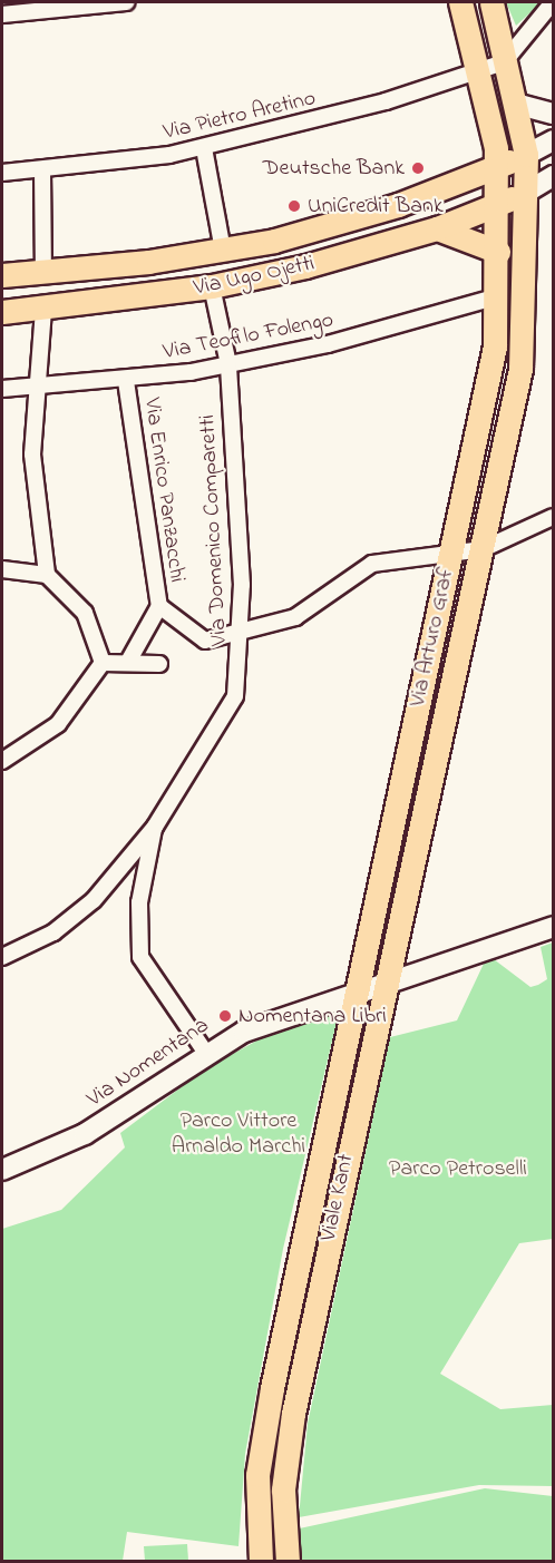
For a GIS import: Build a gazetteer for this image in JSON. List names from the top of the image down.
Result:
{
  "streets": {
    "main road": [
      "Via Ugo Ojetti",
      "Via Arturo Graf",
      "Via Nomentana",
      "Viale Kant"
    ],
    "street": [
      "Via Pietro Aretino",
      "Via Teofilo Folengo",
      "Via Enrico Panzacchi",
      "Via Domenico Comparetti"
    ]
  },
  "crossings": [
    ["Via Pietro Aretino", "Via Arturo Graf"],
    ["Via Ugo Ojetti", "Via Domenico Comparetti"],
    ["Via Ugo Ojetti", "Via Arturo Graf"],
    ["Via Teofilo Folengo", "Via Enrico Panzacchi"],
    ["Via Teofilo Folengo", "Via Domenico Comparetti"],
    ["Via Teofilo Folengo", "Via Arturo Graf"],
    ["Via Enrico Panzacchi", "Via Domenico Comparetti"],
    ["Via Arturo Graf", "Via Nomentana"],
    ["Via Arturo Graf", "Viale Kant"],
    ["Via Nomentana", "Viale Kant"]
  ],
  "parks": ["Parco Vittore Arnaldo Marchi", "Parco Petroselli"],
  "places": ["Deutsche Bank", "UniCredit Bank", "Nomentana Libri"]
}
